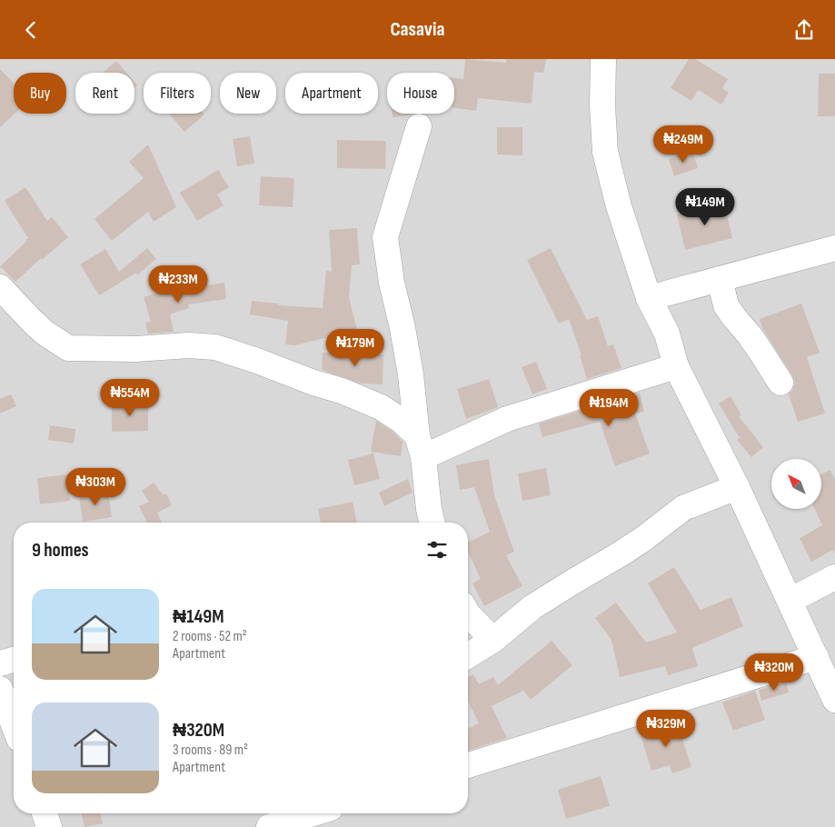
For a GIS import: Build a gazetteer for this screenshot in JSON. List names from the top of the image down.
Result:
{
  "north": "top left",
  "page": {
    "header": "Casavia",
    "chip": [
      "Buy",
      "Rent",
      "Filters",
      "New",
      "Apartment",
      "House"
    ],
    "price": [
      "₦249M",
      "₦149M",
      "₦233M",
      "₦179M",
      "₦554M",
      "₦194M",
      "₦303M",
      "₦320M",
      "₦329M"
    ],
    "heading": "9 homes",
    "list": [
      {
        "name": "₦149M",
        "note": "2 rooms · 52 m² · Apartment"
      },
      {
        "name": "₦320M",
        "note": "3 rooms · 89 m² · Apartment"
      }
    ]
  }
}
